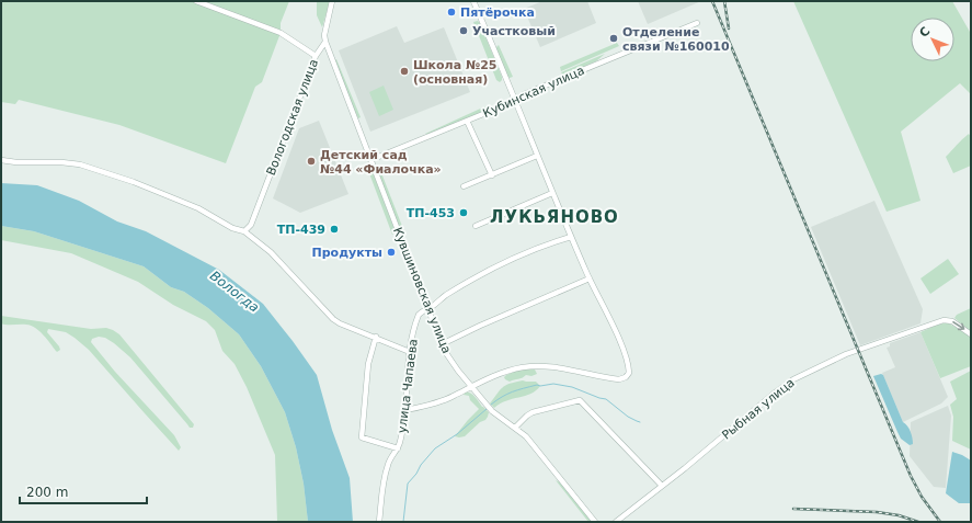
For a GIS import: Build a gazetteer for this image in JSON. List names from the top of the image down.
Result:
{
  "streets": {
    "street": [
      "Кубинская улица",
      "Вологодская улица",
      "Кувшиновская улица",
      "улица Чапаева",
      "Рыбная улица"
    ]
  },
  "crossings": [
    ["Кубинская улица", "Кувшиновская улица"],
    ["Вологодская улица", "Кувшиновская улица"],
    ["Кувшиновская улица", "улица Чапаева"]
  ],
  "one_way": ["Рыбная улица"],
  "districts": ["ЛУКЬЯНОВО"],
  "water": ["Вологда"],
  "places": [
    "Пятёрочка",
    "Участковый",
    "Отделение связи №160010",
    "Школа №25 (основная)",
    "Детский сад №44 «Фиалочка»",
    "ТП-453",
    "ТП-439",
    "Продукты"
  ],
  "scale_bar": "200 m",
  "north": "top left"
}
